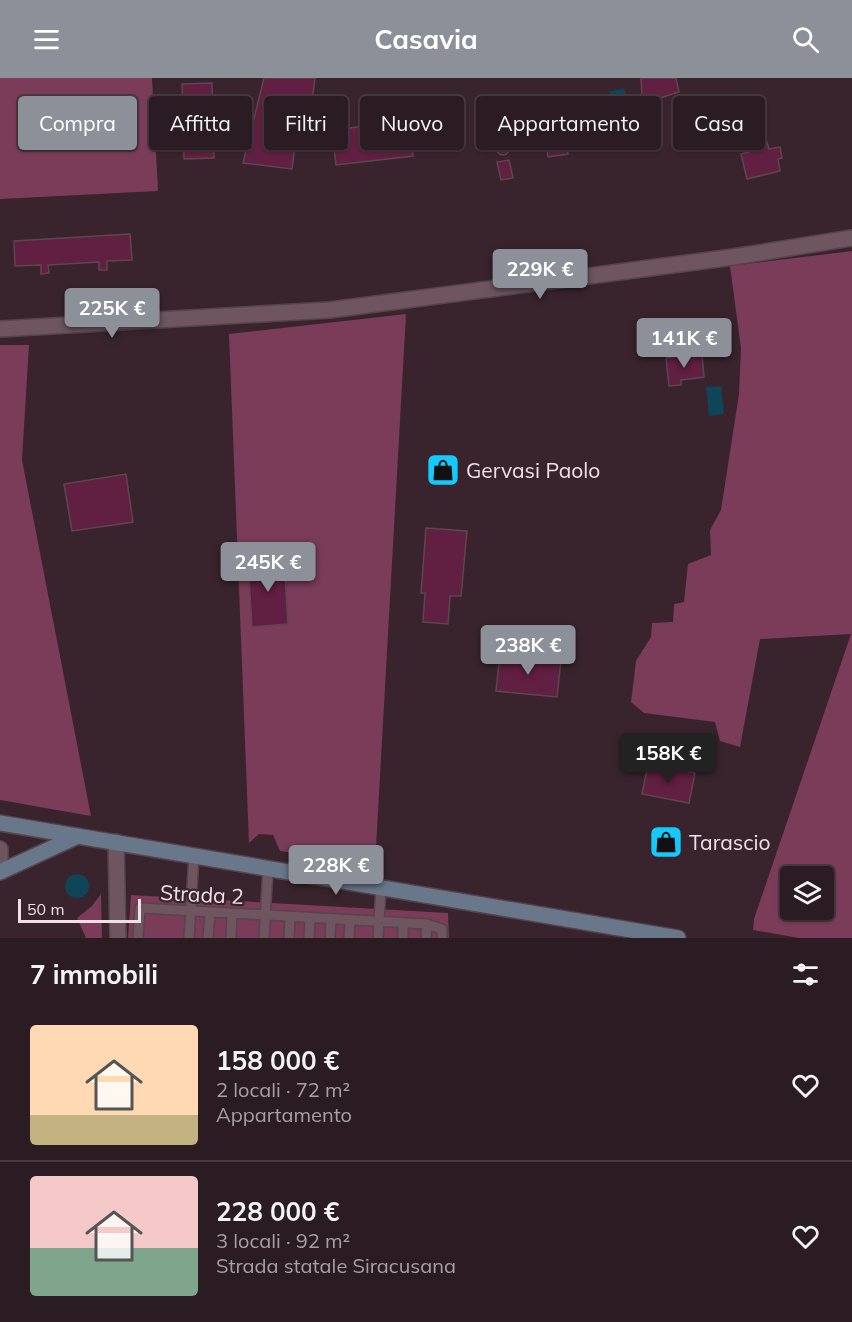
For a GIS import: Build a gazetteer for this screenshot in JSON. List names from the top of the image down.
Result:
{
  "streets": {
    "lane": ["Strada 2"]
  },
  "places": {
    "shop": ["Gervasi Paolo", "Tarascio"]
  },
  "scale_bar": "50 m",
  "page": {
    "header": "Casavia",
    "chip": [
      "Compra",
      "Affitta",
      "Filtri",
      "Nuovo",
      "Appartamento",
      "Casa"
    ],
    "price": [
      "229K €",
      "225K €",
      "141K €",
      "245K €",
      "238K €",
      "158K €",
      "228K €"
    ],
    "scale": "50 m",
    "heading": "7 immobili",
    "list": [
      {
        "name": "158 000 €",
        "note": "2 locali · 72 m² · Appartamento"
      },
      {
        "name": "228 000 €",
        "note": "3 locali · 92 m² · Strada statale Siracusana"
      }
    ]
  }
}
